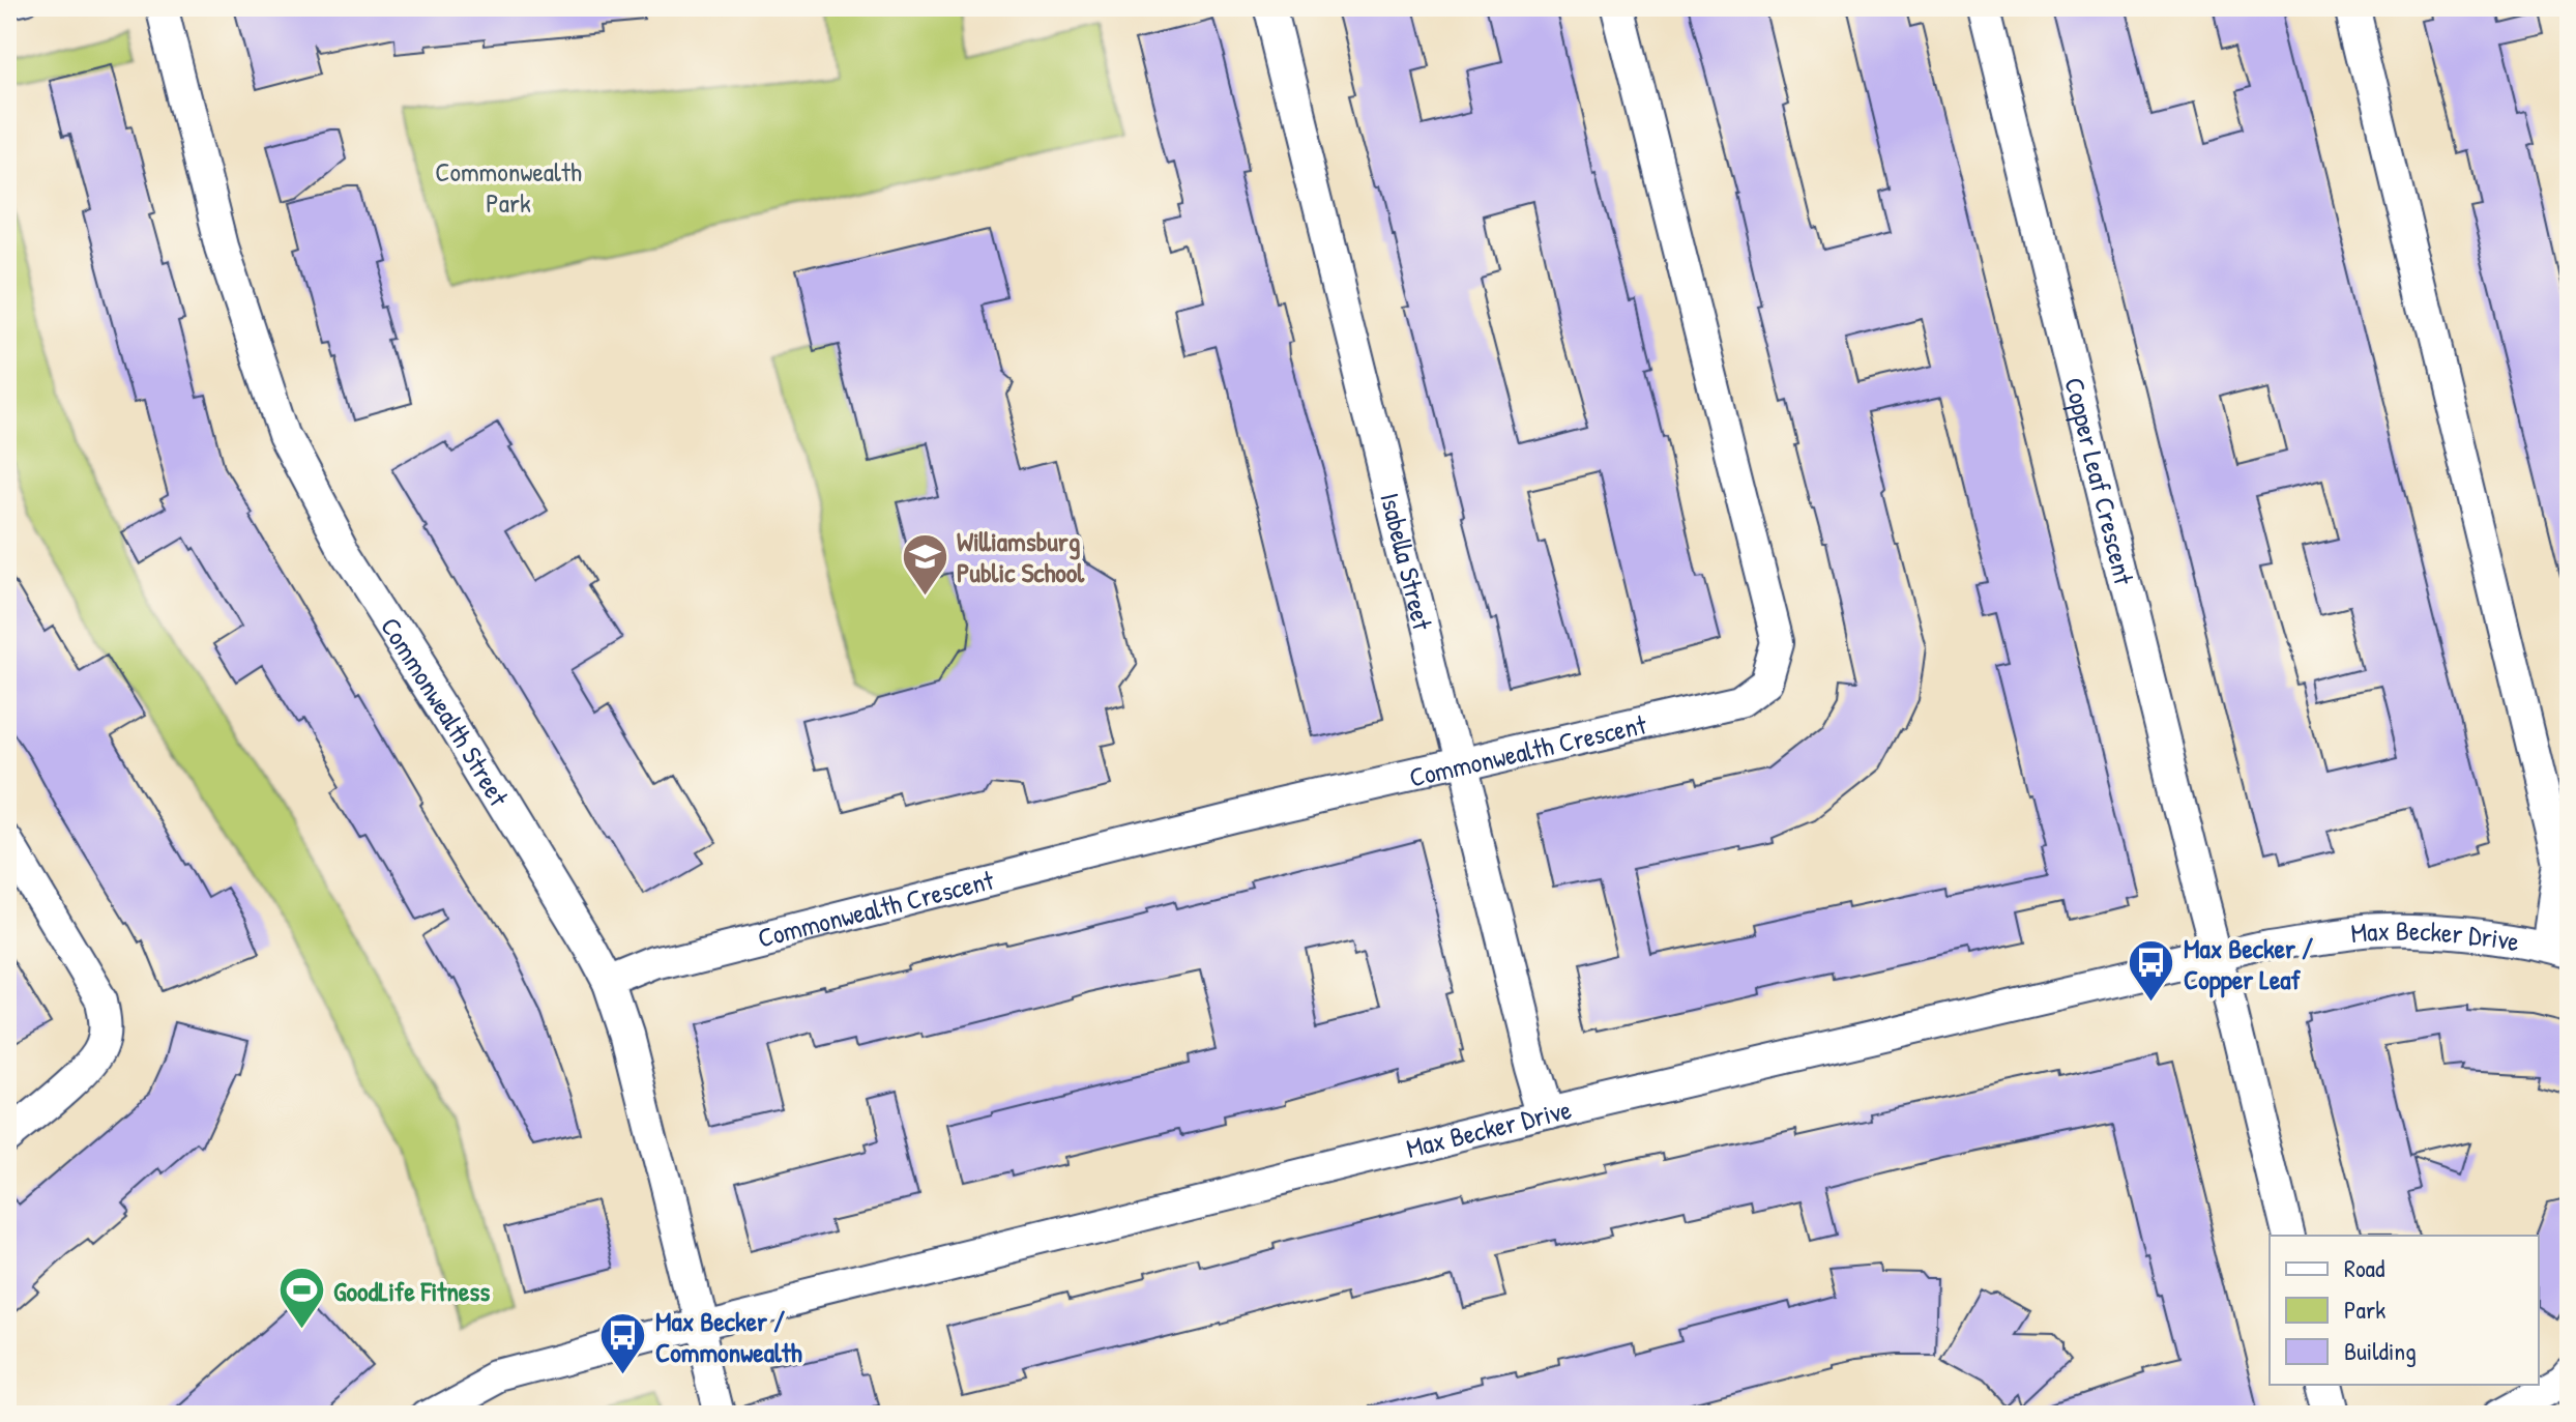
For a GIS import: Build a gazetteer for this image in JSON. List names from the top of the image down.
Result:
{
  "streets": {
    "street": [
      "Copper Leaf Crescent",
      "Isabella Street",
      "Commonwealth Street",
      "Commonwealth Crescent",
      "Max Becker Drive"
    ]
  },
  "crossings": [
    ["Copper Leaf Crescent", "Max Becker Drive"],
    ["Isabella Street", "Commonwealth Crescent"],
    ["Isabella Street", "Max Becker Drive"],
    ["Commonwealth Street", "Commonwealth Crescent"],
    ["Commonwealth Street", "Max Becker Drive"]
  ],
  "parks": ["Commonwealth Park"],
  "places": {
    "school or university": ["Williamsburg Public School"],
    "bus stop": ["Max Becker / Copper Leaf", "Max Becker / Commonwealth"],
    "sports": ["GoodLife Fitness"]
  },
  "legend": ["Road", "Park", "Building"]
}
